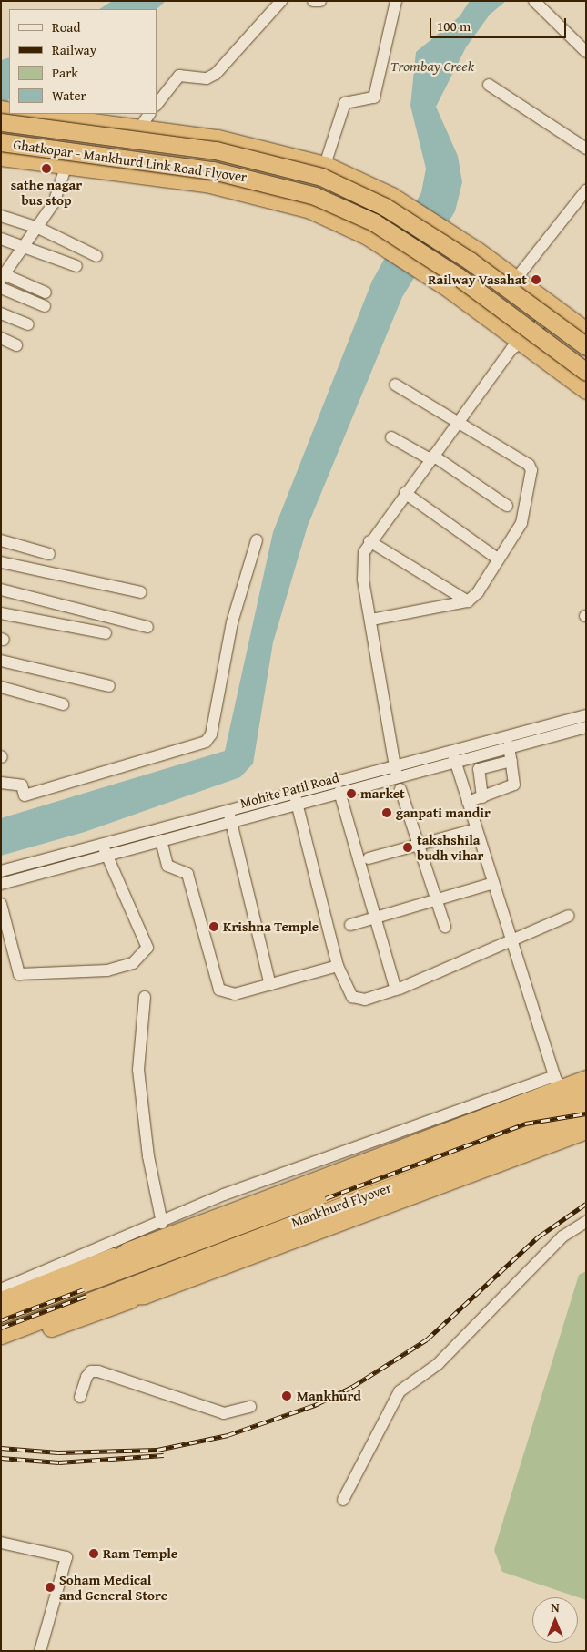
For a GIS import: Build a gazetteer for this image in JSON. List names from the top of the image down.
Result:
{
  "streets": {
    "highway": ["Ghatkopar - Mankhurd Link Road Flyover", "Mankhurd Flyover"],
    "street": ["Mohite Patil Road"]
  },
  "water": ["Trombay Creek"],
  "places": [
    "sathe nagar bus stop",
    "Railway Vasahat",
    "market",
    "ganpati mandir",
    "takshshila budh vihar",
    "Krishna Temple",
    "Mankhurd",
    "Ram Temple",
    "Soham Medical and General Store"
  ],
  "legend": [
    "Road",
    "Railway",
    "Park",
    "Water"
  ],
  "scale_bar": "100 m",
  "north": "top"
}
